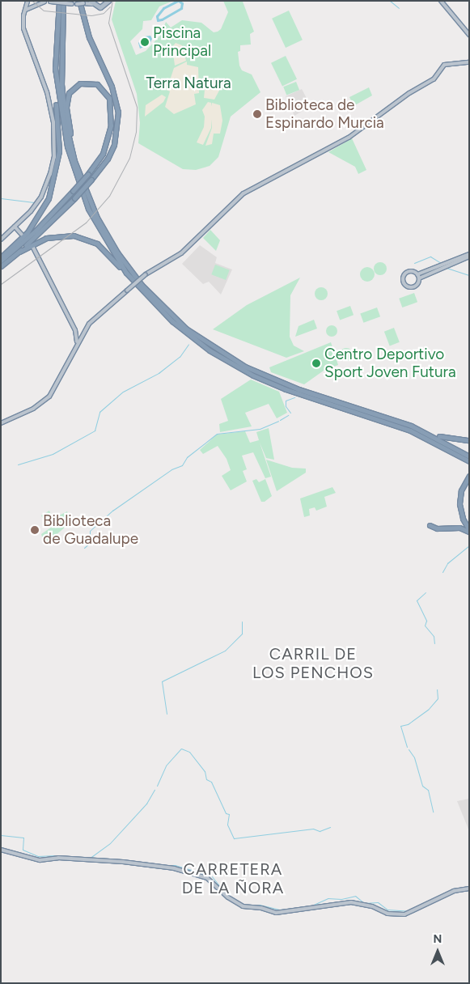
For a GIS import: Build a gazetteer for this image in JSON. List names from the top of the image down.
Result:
{
  "districts": ["CARRIL DE LOS PENCHOS", "CARRETERA DE LA ÑORA"],
  "parks": ["Terra Natura"],
  "places": [
    "Piscina Principal",
    "Biblioteca de Espinardo Murcia",
    "Centro Deportivo Sport Joven Futura",
    "Biblioteca de Guadalupe"
  ],
  "north": "top"
}
